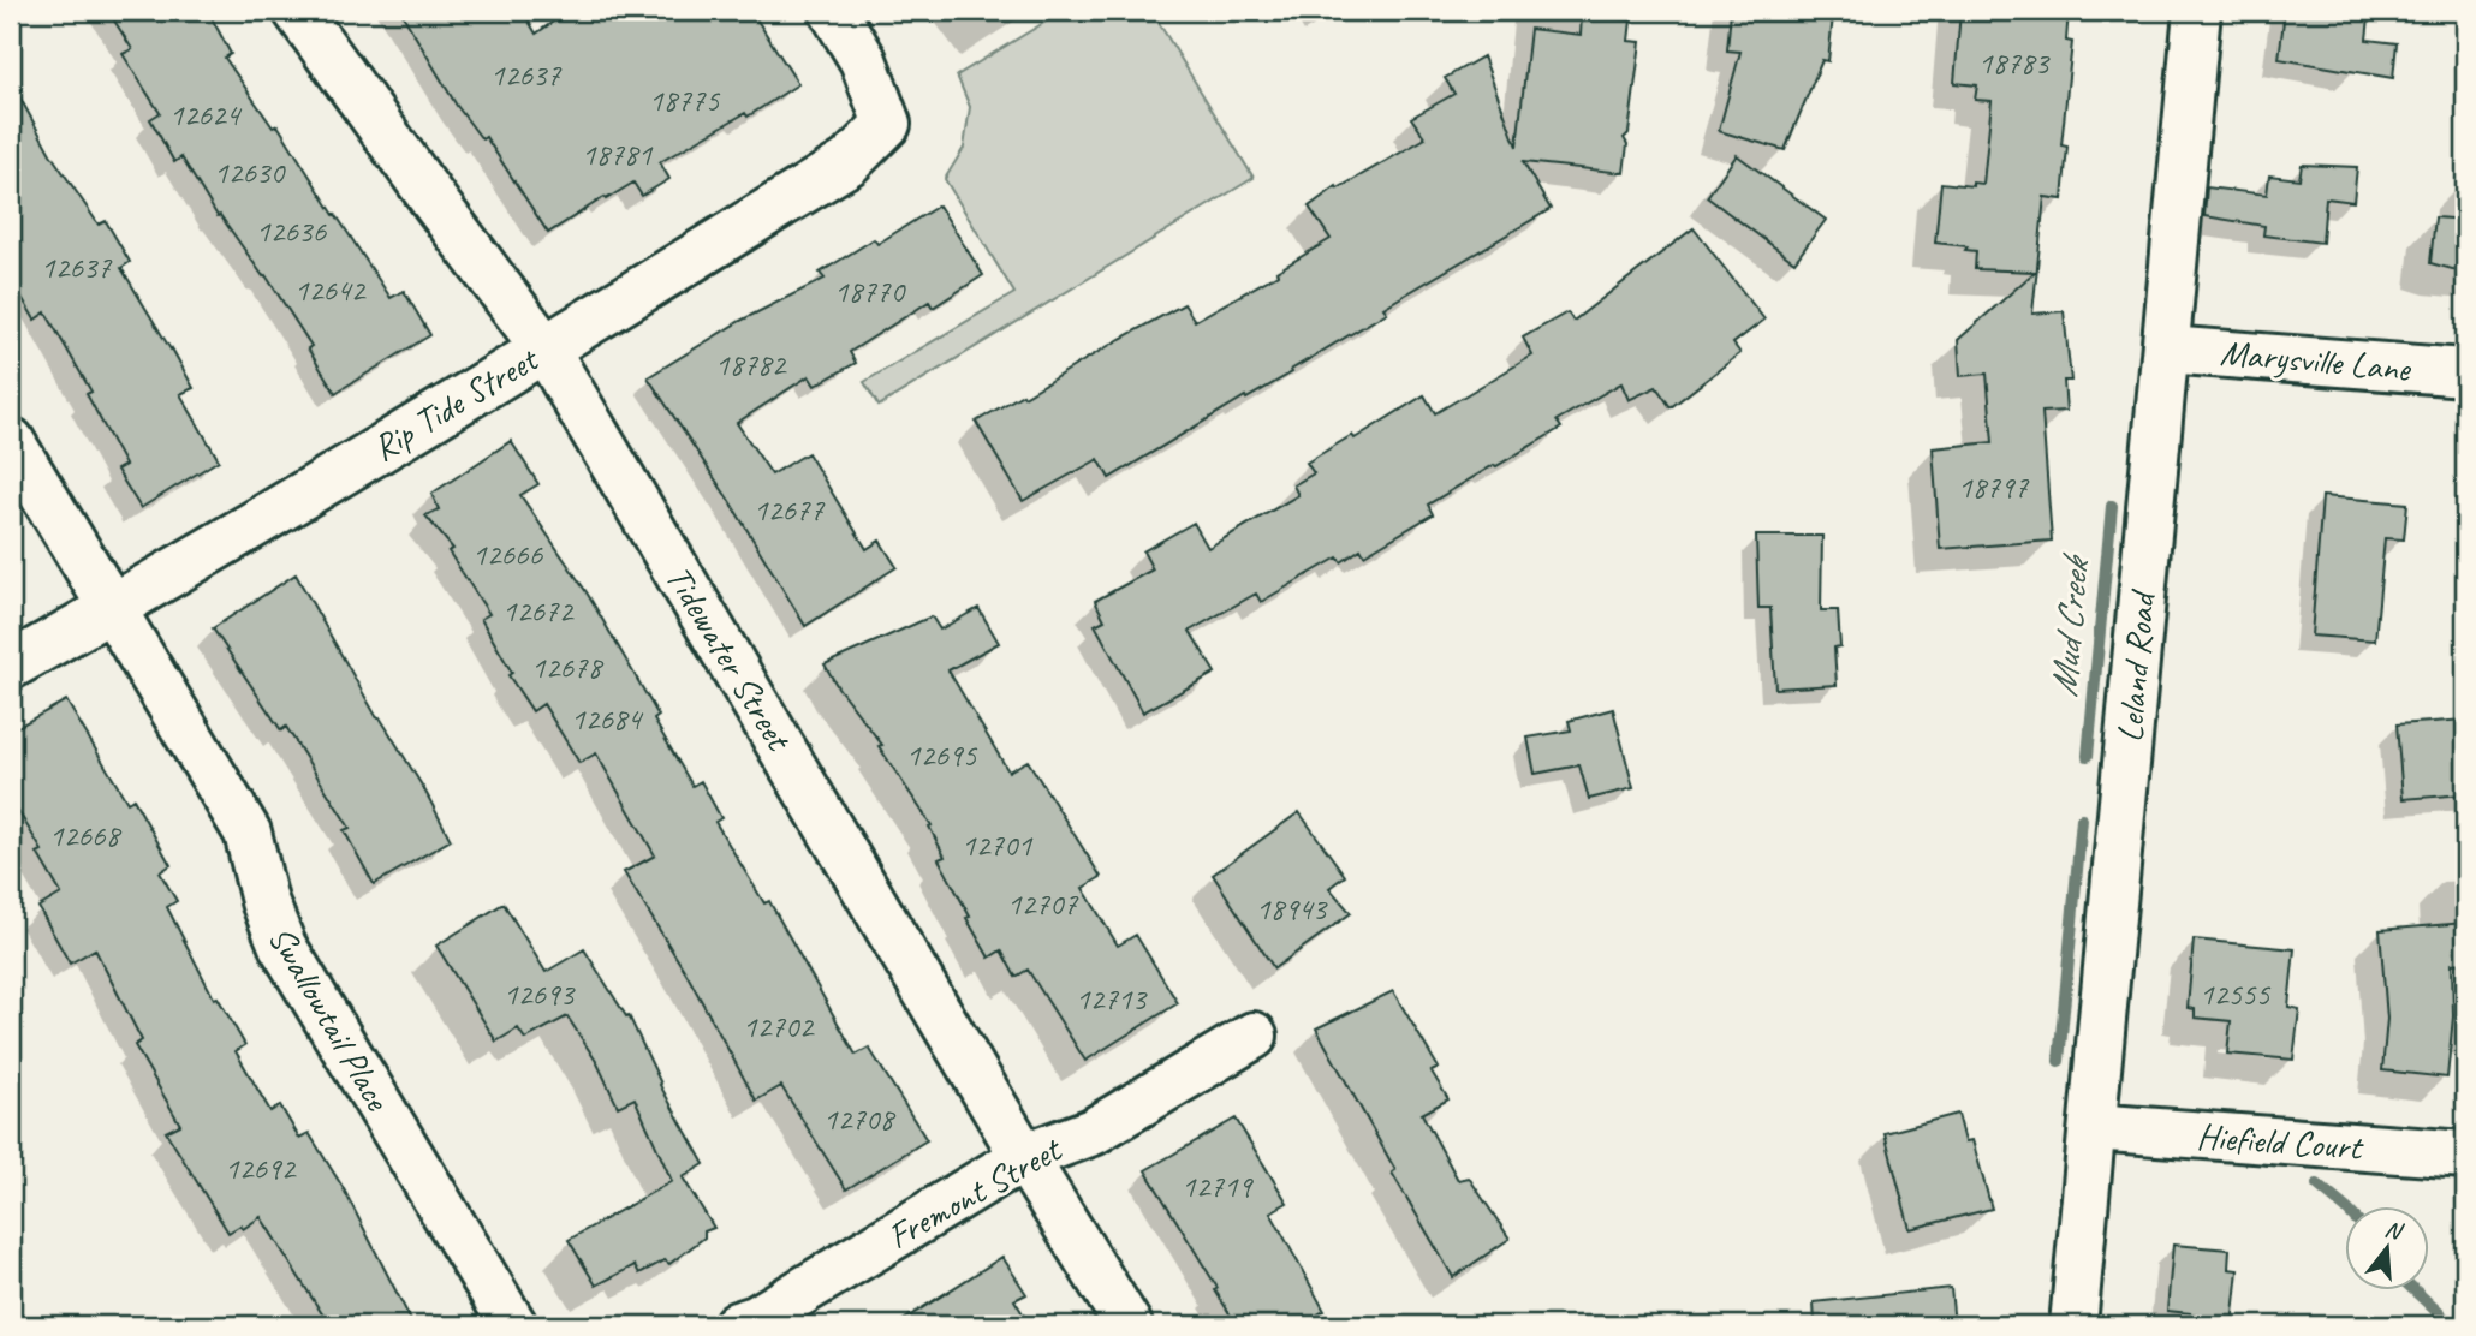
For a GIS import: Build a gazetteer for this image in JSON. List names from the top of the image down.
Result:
{
  "streets": {
    "street": [
      "Marysville Lane",
      "Rip Tide Street",
      "Tidewater Street",
      "Leland Road",
      "Swallowtail Place",
      "Hiefield Court",
      "Fremont Street"
    ]
  },
  "crossings": [
    ["Marysville Lane", "Leland Road"],
    ["Rip Tide Street", "Tidewater Street"],
    ["Rip Tide Street", "Swallowtail Place"],
    ["Tidewater Street", "Fremont Street"],
    ["Leland Road", "Hiefield Court"]
  ],
  "water": ["Mud Creek"],
  "house_numbers": [
    "18783",
    "12637",
    "18775",
    "12624",
    "18781",
    "12630",
    "12636",
    "12637",
    "12642",
    "18770",
    "18782",
    "18797",
    "12677",
    "12666",
    "12672",
    "12678",
    "12684",
    "12695",
    "12668",
    "12701",
    "12707",
    "18943",
    "12693",
    "12555",
    "12713",
    "12702",
    "12708",
    "12692",
    "12719"
  ],
  "north": "top"
}
